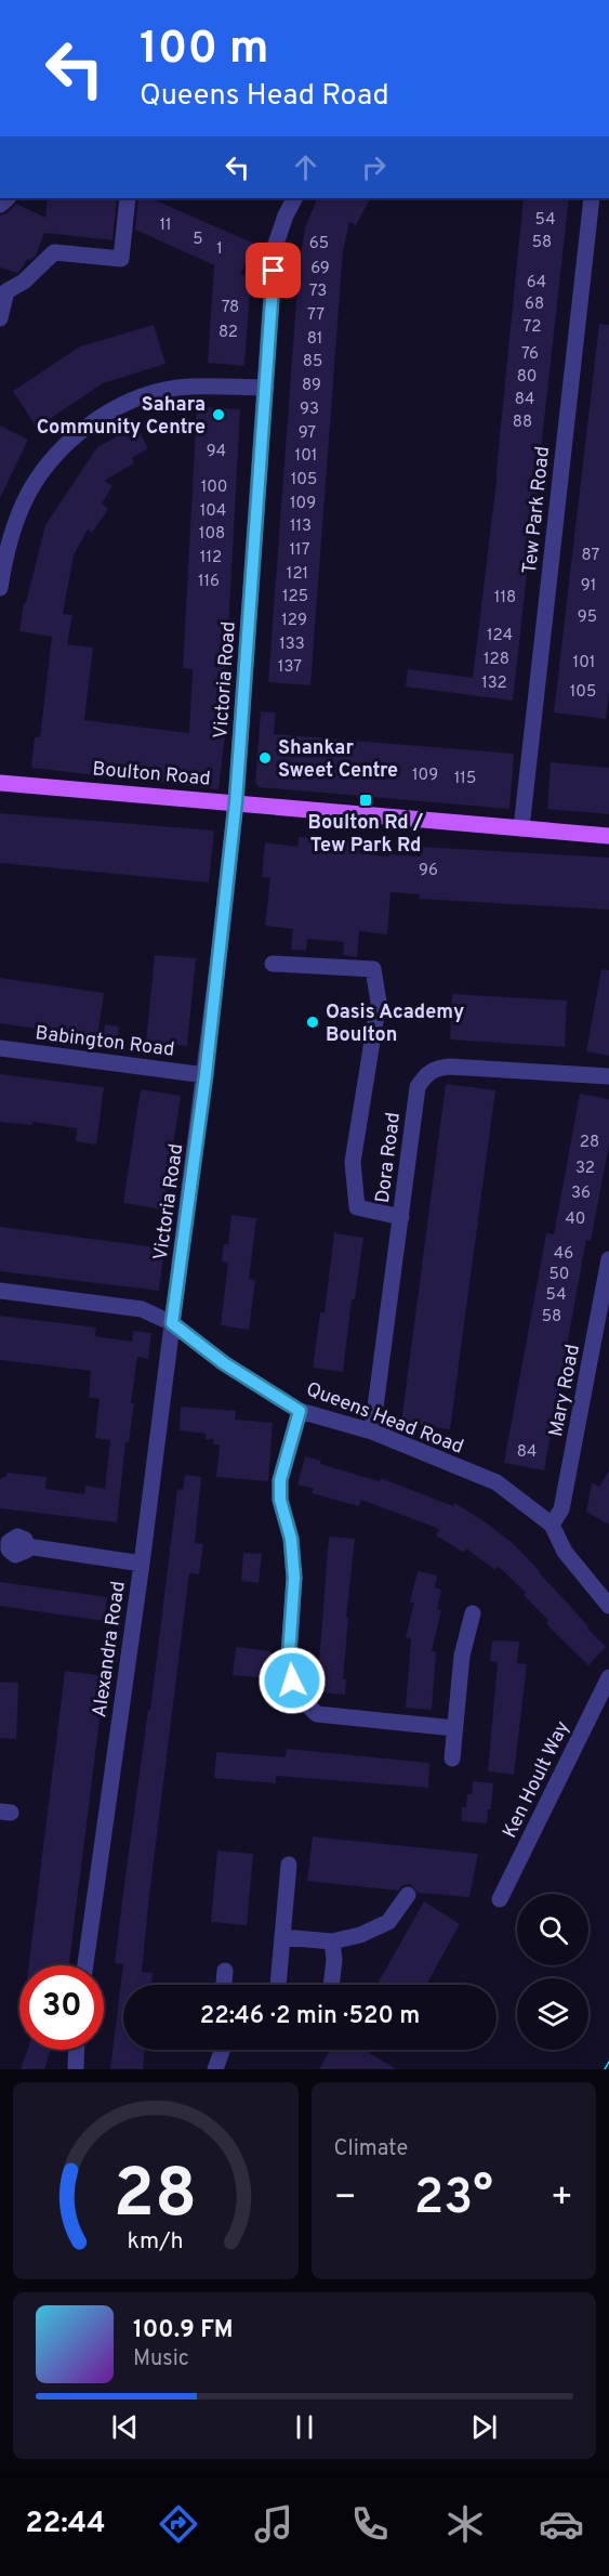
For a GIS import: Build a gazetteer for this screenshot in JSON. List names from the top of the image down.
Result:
{
  "streets": {
    "main road": ["Boulton Road"],
    "street": [
      "Tew Park Road",
      "Victoria Road",
      "Babington Road",
      "Dora Road",
      "Mary Road",
      "Queens Head Road",
      "Alexandra Road",
      "Ken Hoult Way"
    ]
  },
  "crossings": [
    ["Tew Park Road", "Boulton Road"],
    ["Victoria Road", "Boulton Road"],
    ["Victoria Road", "Babington Road"],
    ["Victoria Road", "Queens Head Road"],
    ["Victoria Road", "Alexandra Road"],
    ["Dora Road", "Queens Head Road"],
    ["Mary Road", "Queens Head Road"],
    ["Queens Head Road", "Alexandra Road"]
  ],
  "places": {
    "other": ["Sahara Community Centre", "Shankar Sweet Centre", "Oasis Academy Boulton"],
    "transit": ["Boulton Rd / Tew Park Rd"]
  },
  "house_numbers": [
    "54",
    "11",
    "5",
    "58",
    "65",
    "1",
    "69",
    "64",
    "73",
    "68",
    "78",
    "77",
    "72",
    "82",
    "81",
    "76",
    "85",
    "80",
    "89",
    "84",
    "93",
    "88",
    "97",
    "94",
    "101",
    "105",
    "100",
    "109",
    "104",
    "113",
    "108",
    "117",
    "87",
    "112",
    "121",
    "116",
    "91",
    "125",
    "118",
    "95",
    "129",
    "124",
    "133",
    "128",
    "101",
    "137",
    "132",
    "105",
    "109",
    "115",
    "96",
    "28",
    "32",
    "36",
    "40",
    "46",
    "50",
    "54",
    "58",
    "84"
  ],
  "page": {
    "turn": ["100 m", "Queens Head Road"],
    "limit": "30",
    "trip": "22:46 · 2 min · 520 m",
    "tile": "Climate",
    "heat": ["−", "23°", "+"],
    "song": ["100.9 FM", "Music"],
    "tabs": "22:44",
    "gauge": ["28", "km/h"]
  }
}
